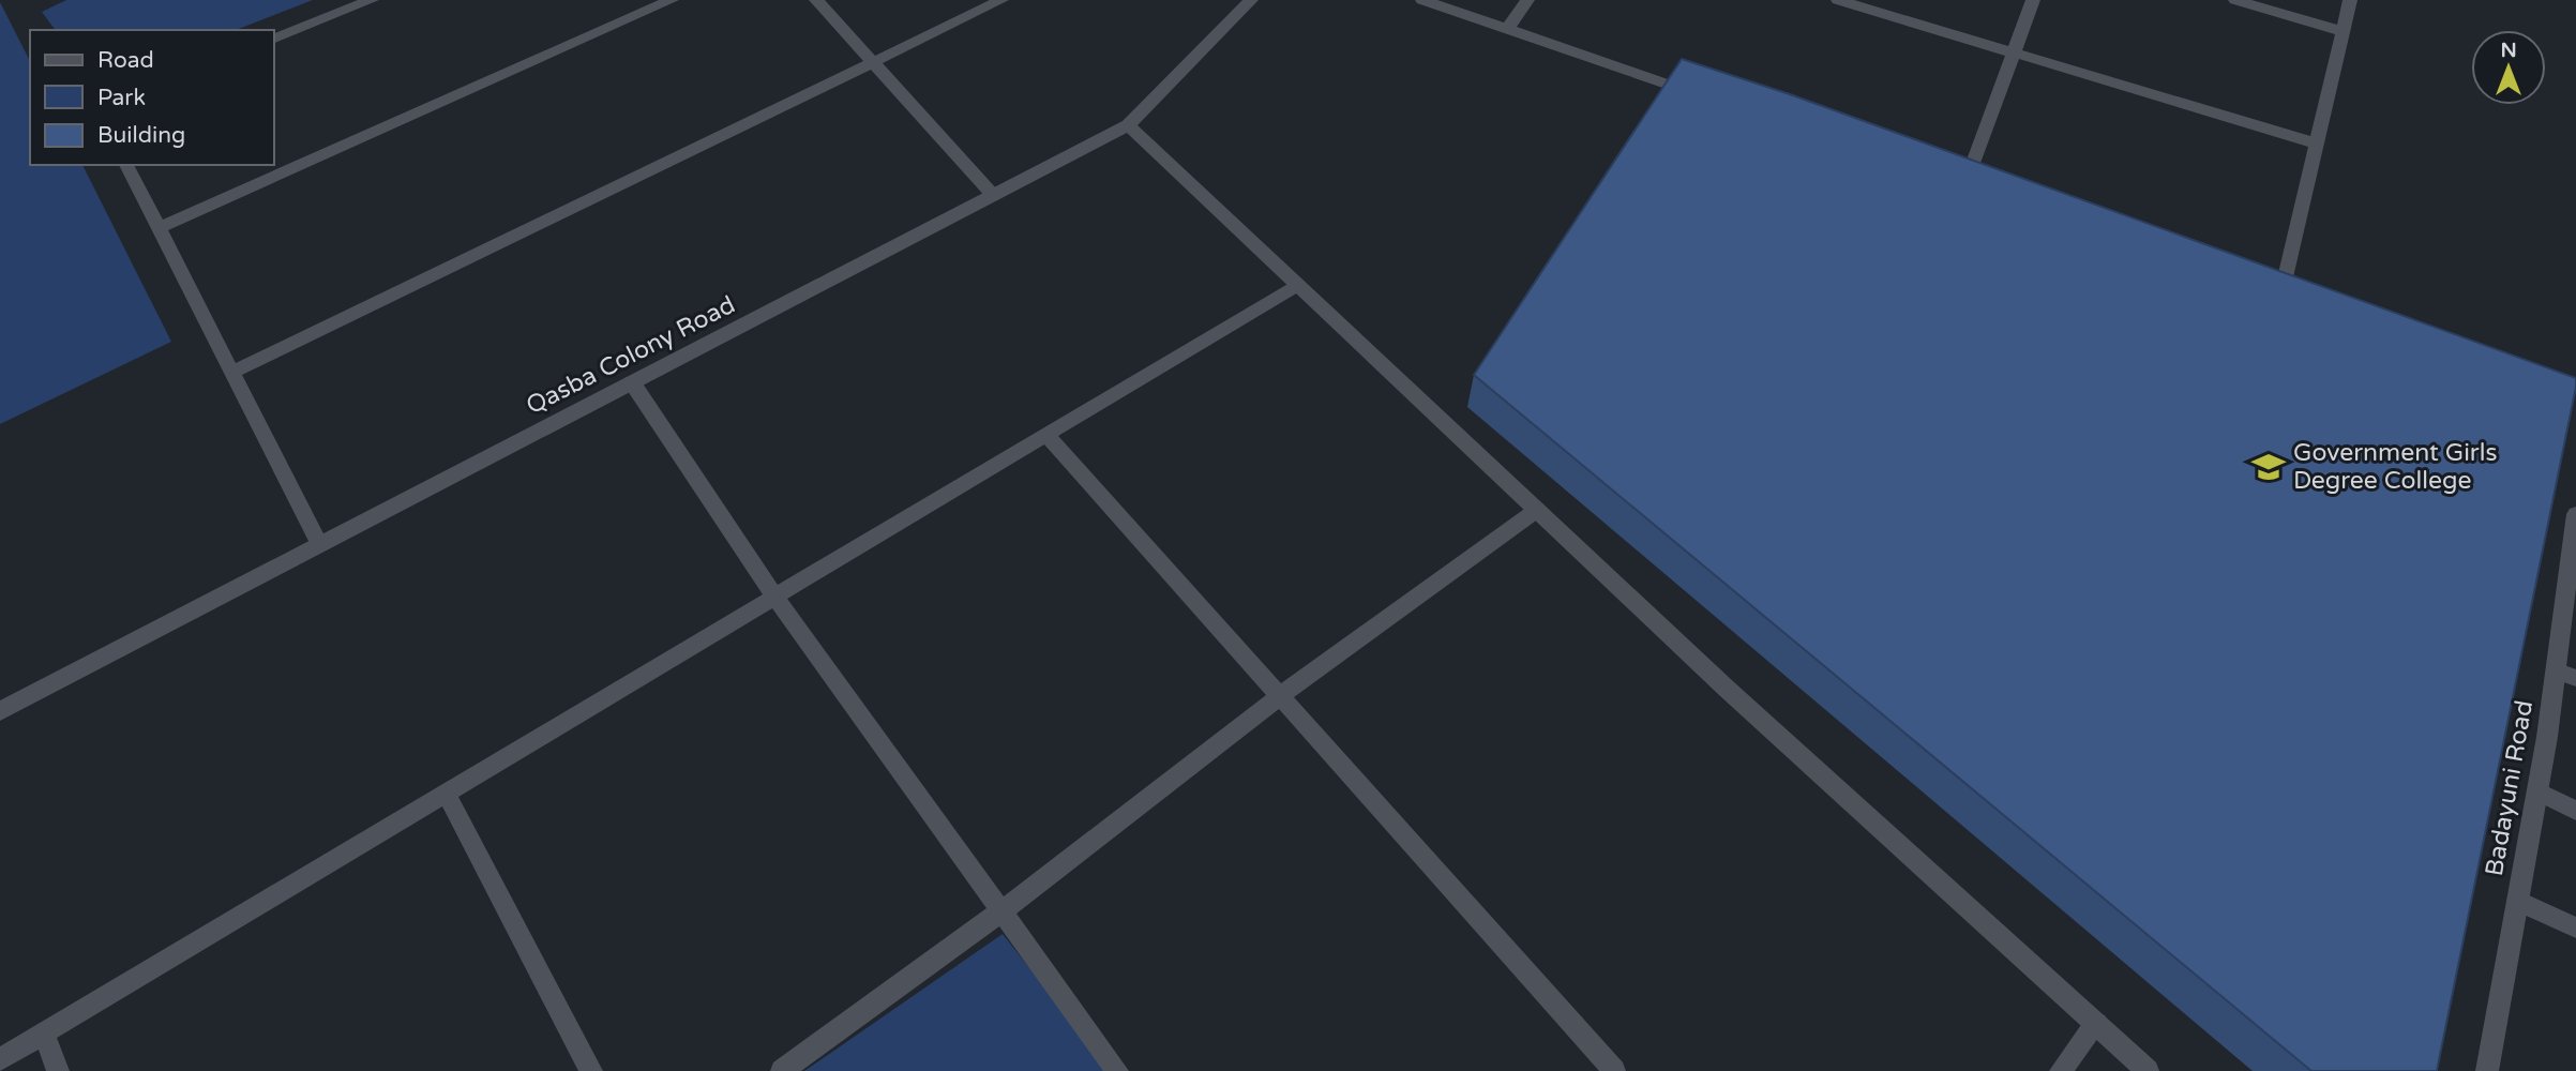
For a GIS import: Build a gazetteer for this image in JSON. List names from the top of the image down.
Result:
{
  "streets": {
    "street": ["Qasba Colony Road", "Badayuni Road"]
  },
  "places": {
    "school or university": ["Government Girls Degree College"]
  },
  "legend": ["Road", "Park", "Building"],
  "north": "top"
}
